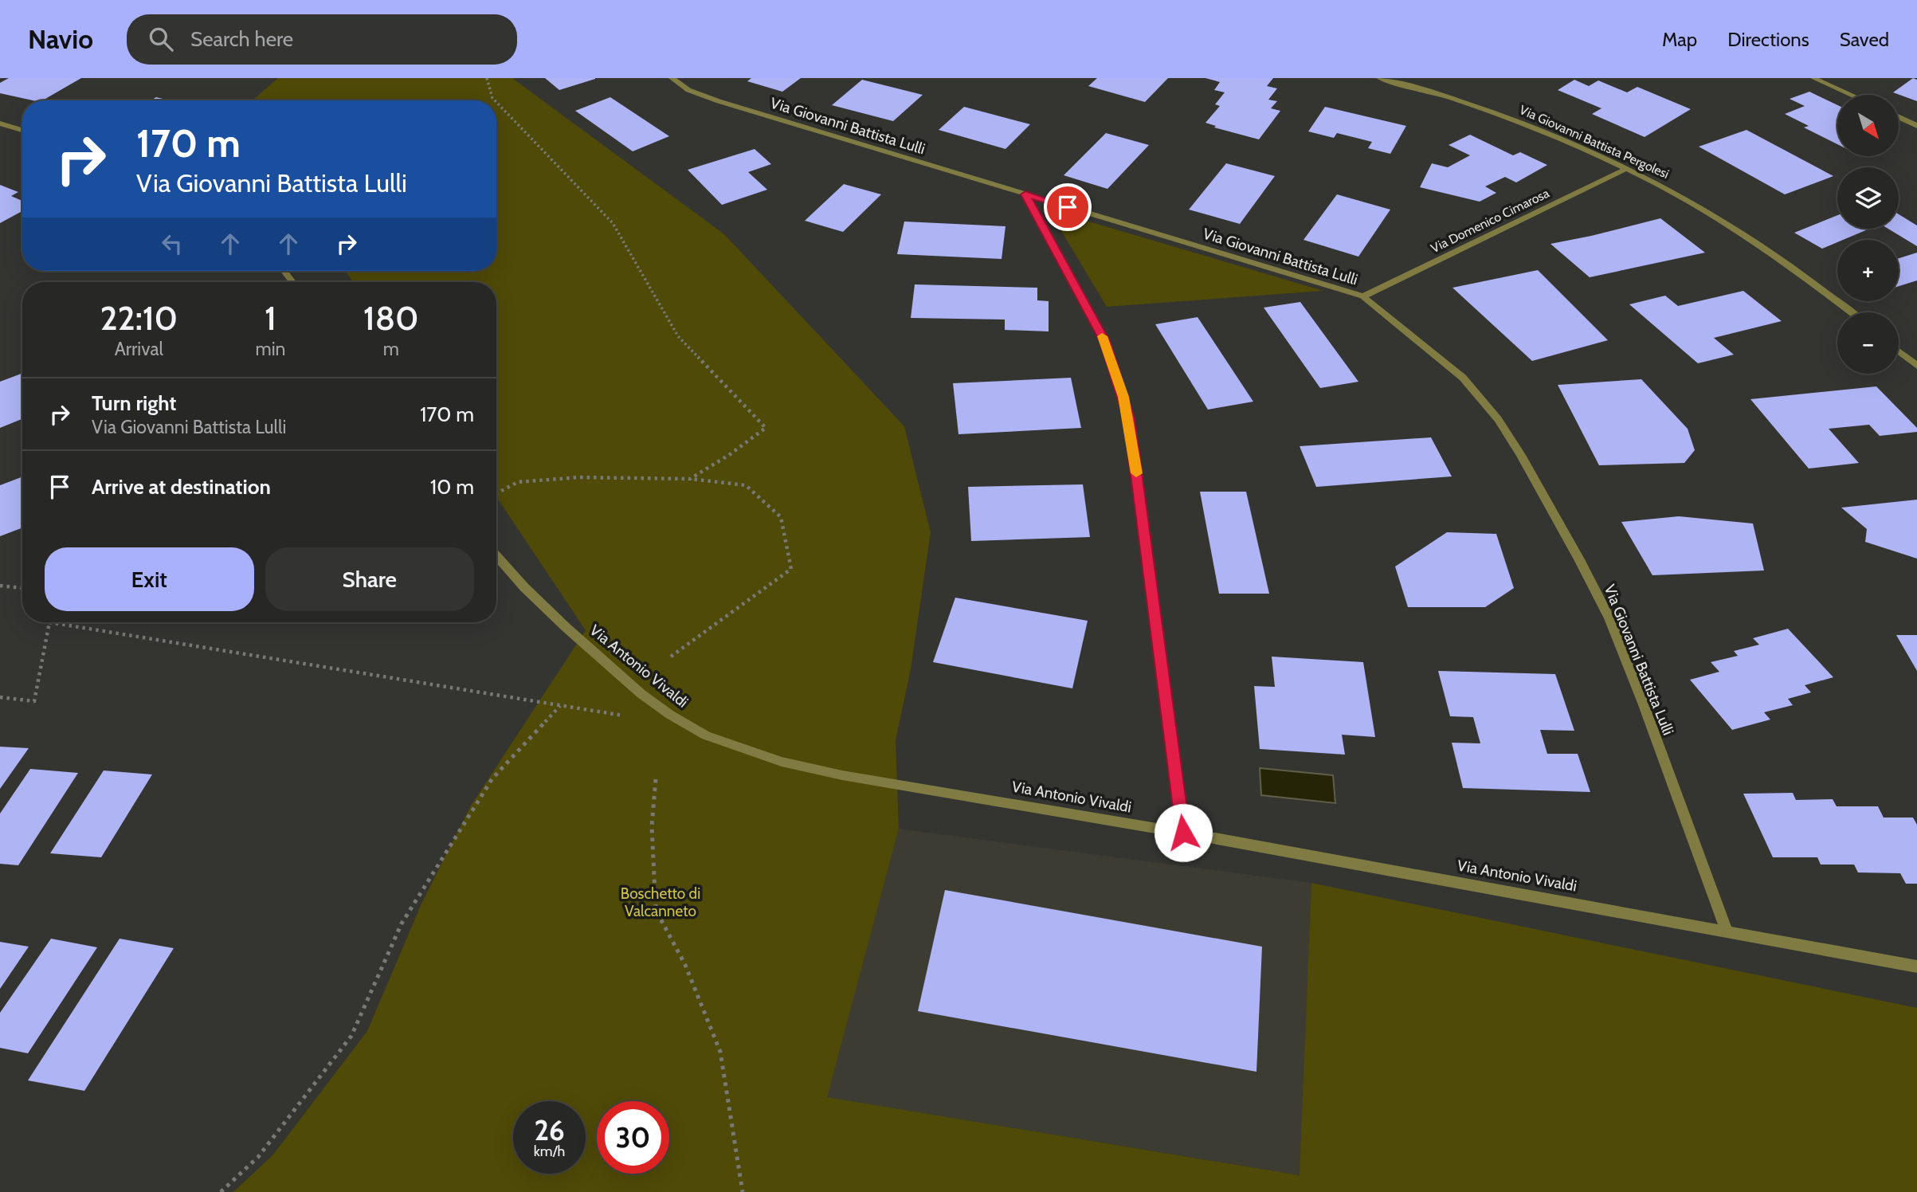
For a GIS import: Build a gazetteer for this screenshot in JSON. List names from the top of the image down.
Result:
{
  "streets": {
    "street": [
      "Via Giovanni Battista Lulli",
      "Via Giovanni Battista Pergolesi",
      "Via Domenico Cimarosa",
      "Via Antonio Vivaldi"
    ]
  },
  "crossings": [
    ["Via Giovanni Battista Lulli", "Via Domenico Cimarosa"],
    ["Via Giovanni Battista Lulli", "Via Antonio Vivaldi"],
    ["Via Giovanni Battista Pergolesi", "Via Domenico Cimarosa"]
  ],
  "parks": ["Boschetto di Valcanneto"],
  "north": "bottom right",
  "page": {
    "header": "Navio",
    "search": "Search here",
    "nav": ["Map", "Directions", "Saved"],
    "map_buttons": ["+", "−"],
    "turn": ["170 m", "Via Giovanni Battista Lulli"],
    "eta": [
      "22:10",
      "Arrival",
      "1",
      "min",
      "180",
      "m"
    ],
    "list": [
      {
        "name": "Turn right",
        "note": "Via Giovanni Battista Lulli",
        "value": "170 m"
      },
      {
        "name": "Arrive at destination",
        "value": "10 m"
      }
    ],
    "buttons": ["Exit", "Share"],
    "speed": "26 km/h",
    "limit": "30"
  }
}
